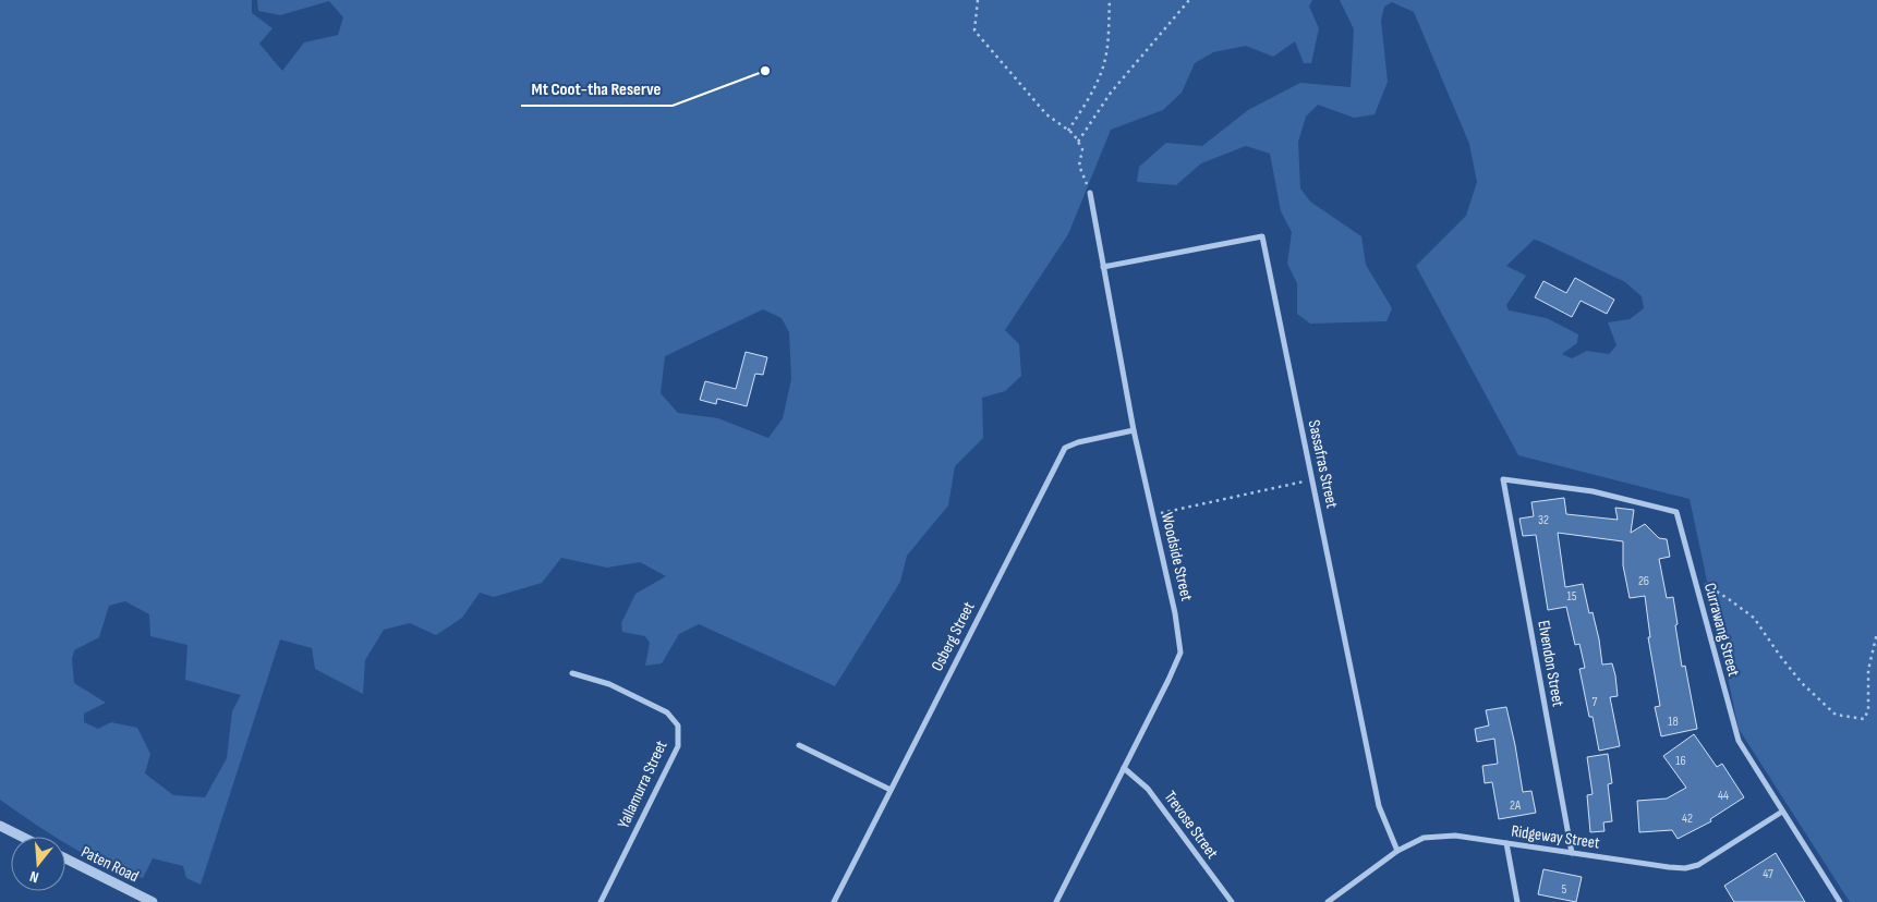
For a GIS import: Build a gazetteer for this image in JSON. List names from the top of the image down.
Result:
{
  "streets": {
    "street": [
      "Sassafras Street",
      "Woodside Street",
      "Currawang Street",
      "Osberg Street",
      "Elvendon Street",
      "Yallamurra Street",
      "Trevose Street",
      "Ridgeway Street",
      "Paten Road"
    ]
  },
  "crossings": [
    ["Sassafras Street", "Woodside Street"],
    ["Sassafras Street", "Ridgeway Street"],
    ["Woodside Street", "Osberg Street"],
    ["Woodside Street", "Trevose Street"],
    ["Currawang Street", "Elvendon Street"],
    ["Currawang Street", "Ridgeway Street"],
    ["Elvendon Street", "Ridgeway Street"]
  ],
  "places": ["Mt Coot-tha Reserve"],
  "house_numbers": [
    "32",
    "26",
    "15",
    "7",
    "18",
    "16",
    "44",
    "2A",
    "42",
    "47",
    "5"
  ],
  "north": "bottom"
}
